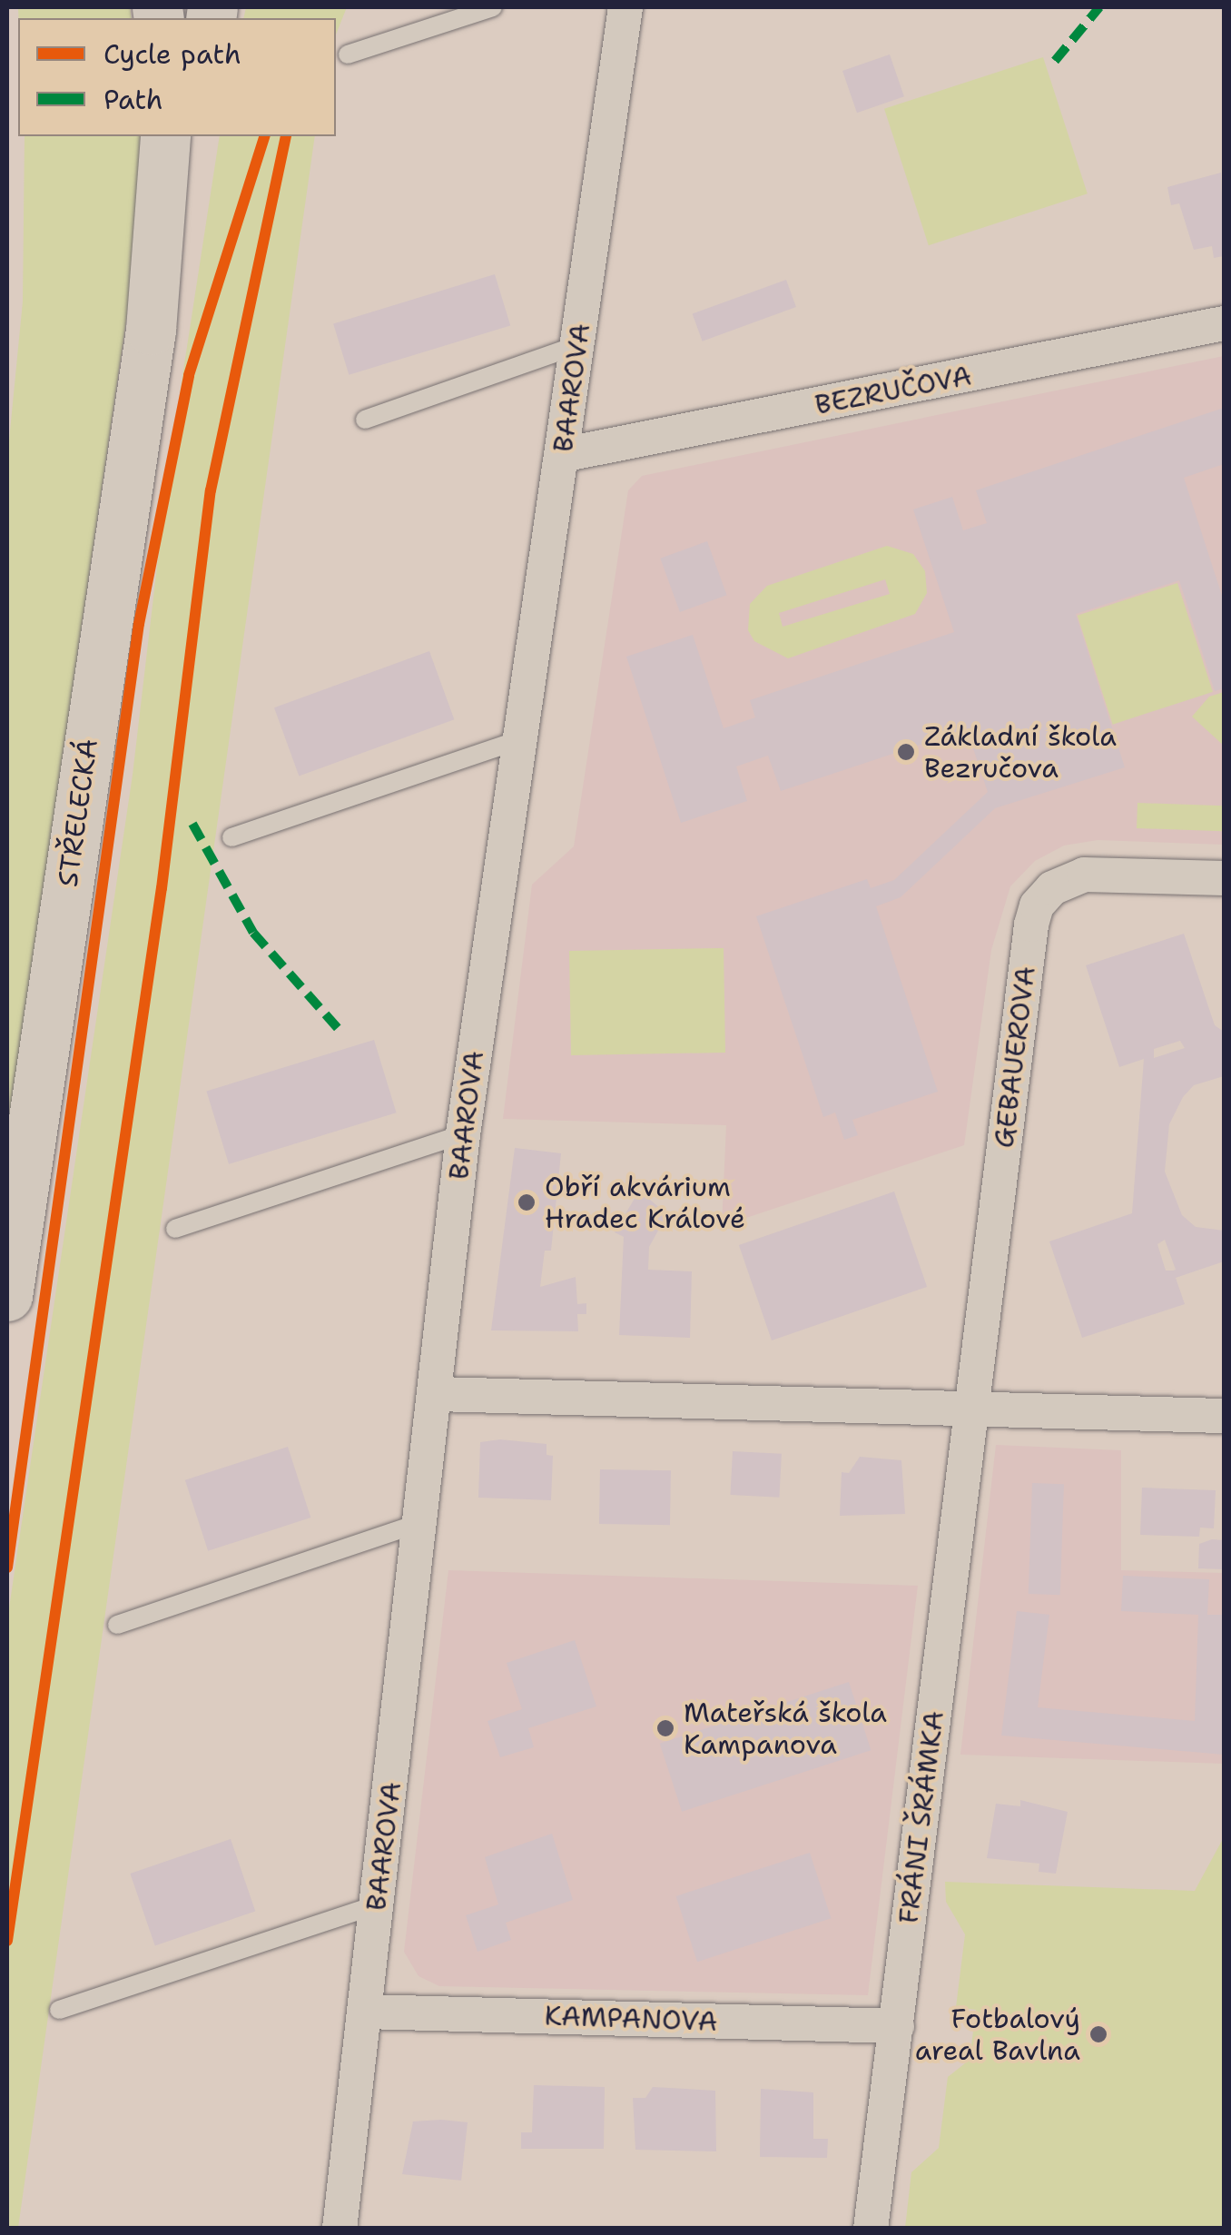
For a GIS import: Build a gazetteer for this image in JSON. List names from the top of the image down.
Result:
{
  "streets": {
    "main road": ["STŘELECKÁ"],
    "street": [
      "BAAROVA",
      "BEZRUČOVA",
      "GEBAUEROVA",
      "FRÁNI ŠRÁMKA",
      "KAMPANOVA"
    ]
  },
  "crossings": [
    ["BAAROVA", "BEZRUČOVA"],
    ["BAAROVA", "KAMPANOVA"],
    ["GEBAUEROVA", "FRÁNI ŠRÁMKA"],
    ["FRÁNI ŠRÁMKA", "KAMPANOVA"]
  ],
  "places": [
    "Základní škola Bezručova",
    "Obří akvárium Hradec Králové",
    "Mateřská škola Kampanova",
    "Fotbalový areal Bavlna"
  ],
  "legend": ["Cycle path", "Path"]
}
